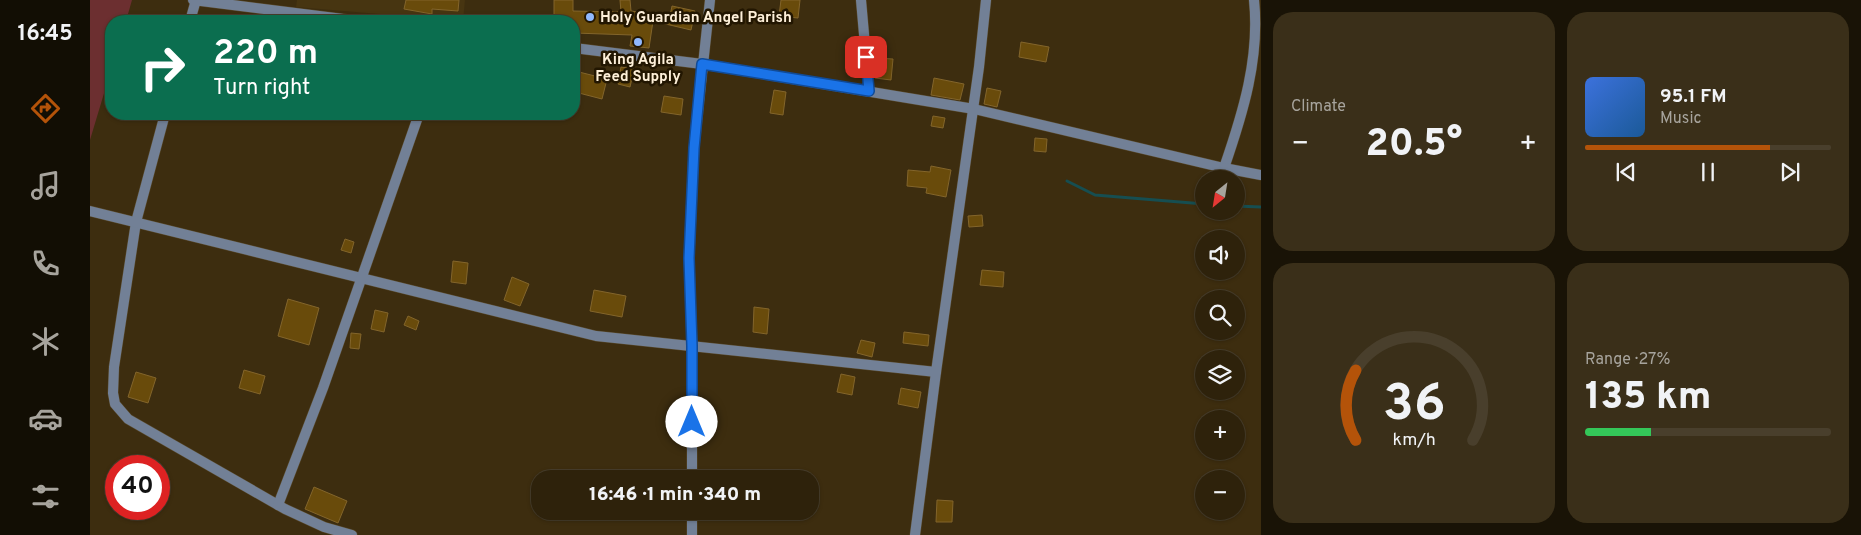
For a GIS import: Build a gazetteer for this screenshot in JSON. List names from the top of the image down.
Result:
{
  "places": ["Holy Guardian Angel Parish", "King Agila Feed Supply"],
  "north": "bottom left",
  "page": {
    "tabs": "16:45",
    "tile": [
      "Climate",
      ["Range · 27%", "135 km"]
    ],
    "turn": ["220 m", "Turn right"],
    "song": ["95.1 FM", "Music"],
    "heat": ["−", "20.5°", "+"],
    "map_buttons": ["+", "−"],
    "limit": "40",
    "trip": "16:46 · 1 min · 340 m",
    "gauge": ["36", "km/h"]
  }
}
